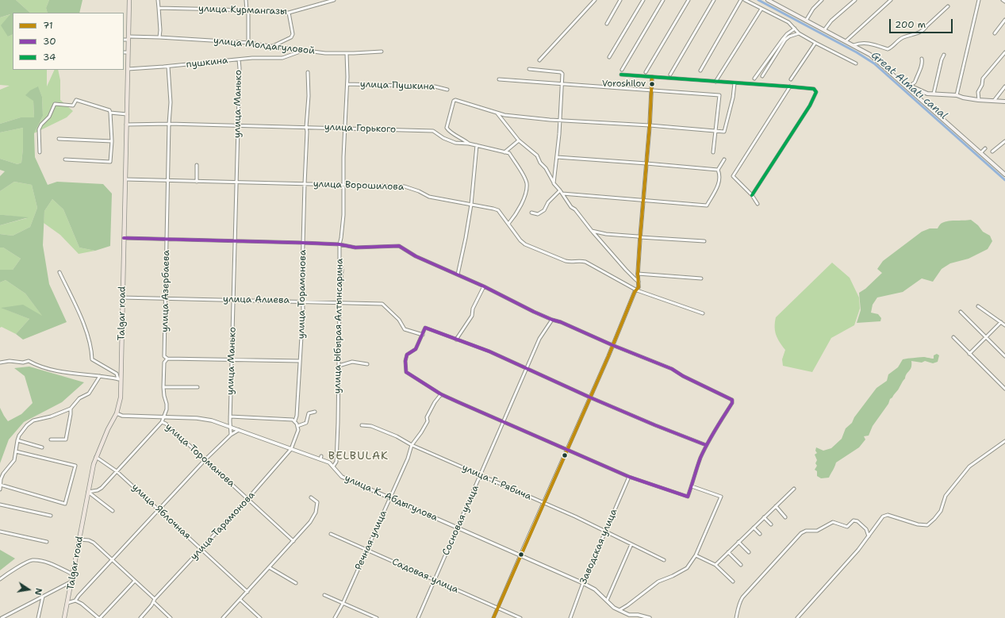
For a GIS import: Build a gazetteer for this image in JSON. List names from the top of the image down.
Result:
{
  "streets": {
    "main road": ["Talgar road"],
    "street": [
      "улица Курмангазы",
      "улица Молдагуловой",
      "пушкина",
      "улица Пушкина",
      "улица Манько",
      "улица Горького",
      "улица Ворошилова",
      "улица Азербаева",
      "улица Торамонова",
      "улица Алиева",
      "улица Ыбырая Алтынсарина",
      "улица Тороманова",
      "улица Г. Рябича",
      "улица К. Абдыгулова",
      "улица Яблочная",
      "Сосновая улица",
      "улица Тарамонова",
      "Речная улица",
      "Заводская улица",
      "Садовая улица"
    ]
  },
  "crossings": [
    ["улица Молдагуловой", "пушкина"],
    ["улица Молдагуловой", "Talgar road"],
    ["улица Молдагуловой", "улица Ыбырая Алтынсарина"],
    ["пушкина", "улица Манько"],
    ["пушкина", "улица Азербаева"],
    ["пушкина", "Talgar road"],
    ["улица Пушкина", "улица Ыбырая Алтынсарина"],
    ["улица Манько", "улица Горького"],
    ["улица Манько", "улица Ворошилова"],
    ["улица Манько", "улица Алиева"],
    ["улица Манько", "улица К. Абдыгулова"],
    ["улица Горького", "улица Ворошилова"],
    ["улица Горького", "улица Азербаева"],
    ["улица Горького", "улица Торамонова"],
    ["улица Горького", "Talgar road"],
    ["улица Горького", "улица Ыбырая Алтынсарина"],
    ["улица Ворошилова", "улица Азербаева"],
    ["улица Ворошилова", "улица Торамонова"],
    ["улица Ворошилова", "Talgar road"],
    ["улица Ворошилова", "улица Ыбырая Алтынсарина"],
    ["улица Азербаева", "улица Алиева"],
    ["улица Азербаева", "улица К. Абдыгулова"],
    ["улица Торамонова", "улица Алиева"],
    ["улица Алиева", "Talgar road"],
    ["улица Алиева", "улица Ыбырая Алтынсарина"],
    ["Talgar road", "улица К. Абдыгулова"],
    ["Talgar road", "улица Яблочная"],
    ["улица Ыбырая Алтынсарина", "улица К. Абдыгулова"],
    ["улица Тороманова", "улица Тарамонова"],
    ["улица Г. Рябича", "Сосновая улица"],
    ["улица Г. Рябича", "Речная улица"],
    ["улица Г. Рябича", "Заводская улица"],
    ["улица К. Абдыгулова", "Сосновая улица"],
    ["улица К. Абдыгулова", "улица Тарамонова"],
    ["улица К. Абдыгулова", "Речная улица"],
    ["улица К. Абдыгулова", "Заводская улица"],
    ["улица Яблочная", "улица Тарамонова"],
    ["Сосновая улица", "Садовая улица"],
    ["Речная улица", "Садовая улица"]
  ],
  "districts": ["BELBULAK"],
  "water": ["Great Almatı canal"],
  "places": ["Voroshilov"],
  "lines": ["transit line 34", "transit line 71", "transit line 30"],
  "legend": ["71", "30", "34"],
  "scale_bar": "200 m",
  "north": "right"
}
